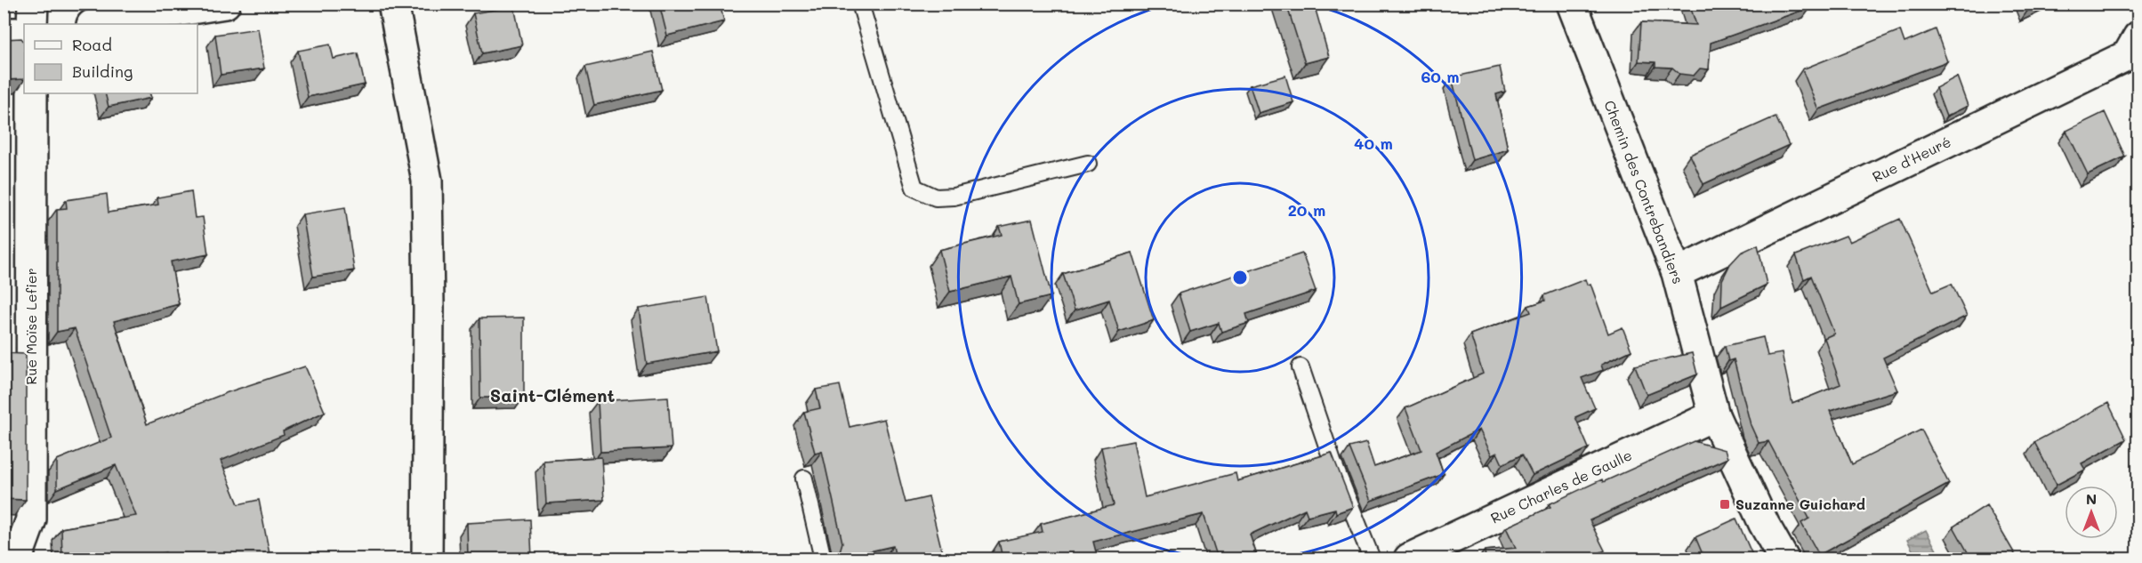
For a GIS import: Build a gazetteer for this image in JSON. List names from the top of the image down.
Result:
{
  "streets": {
    "street": [
      "Rue d'Heuré",
      "Chemin des Contrebandiers",
      "Rue Moïse Lefier",
      "Rue Charles de Gaulle"
    ]
  },
  "crossings": [
    ["Rue d'Heuré", "Chemin des Contrebandiers"],
    ["Chemin des Contrebandiers", "Rue Charles de Gaulle"]
  ],
  "districts": ["Saint-Clément"],
  "places": {
    "transit": ["Suzanne Guichard"]
  },
  "legend": ["Road", "Building"],
  "north": "top",
  "rings": ["60 m", "40 m", "20 m"]
}
